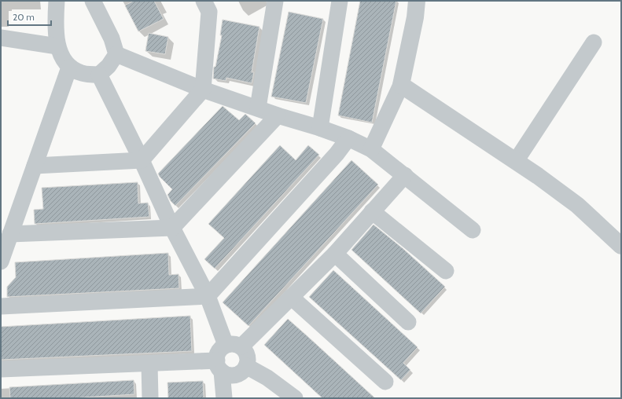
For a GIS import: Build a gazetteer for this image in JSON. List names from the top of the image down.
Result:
{
  "scale_bar": "20 m"
}
